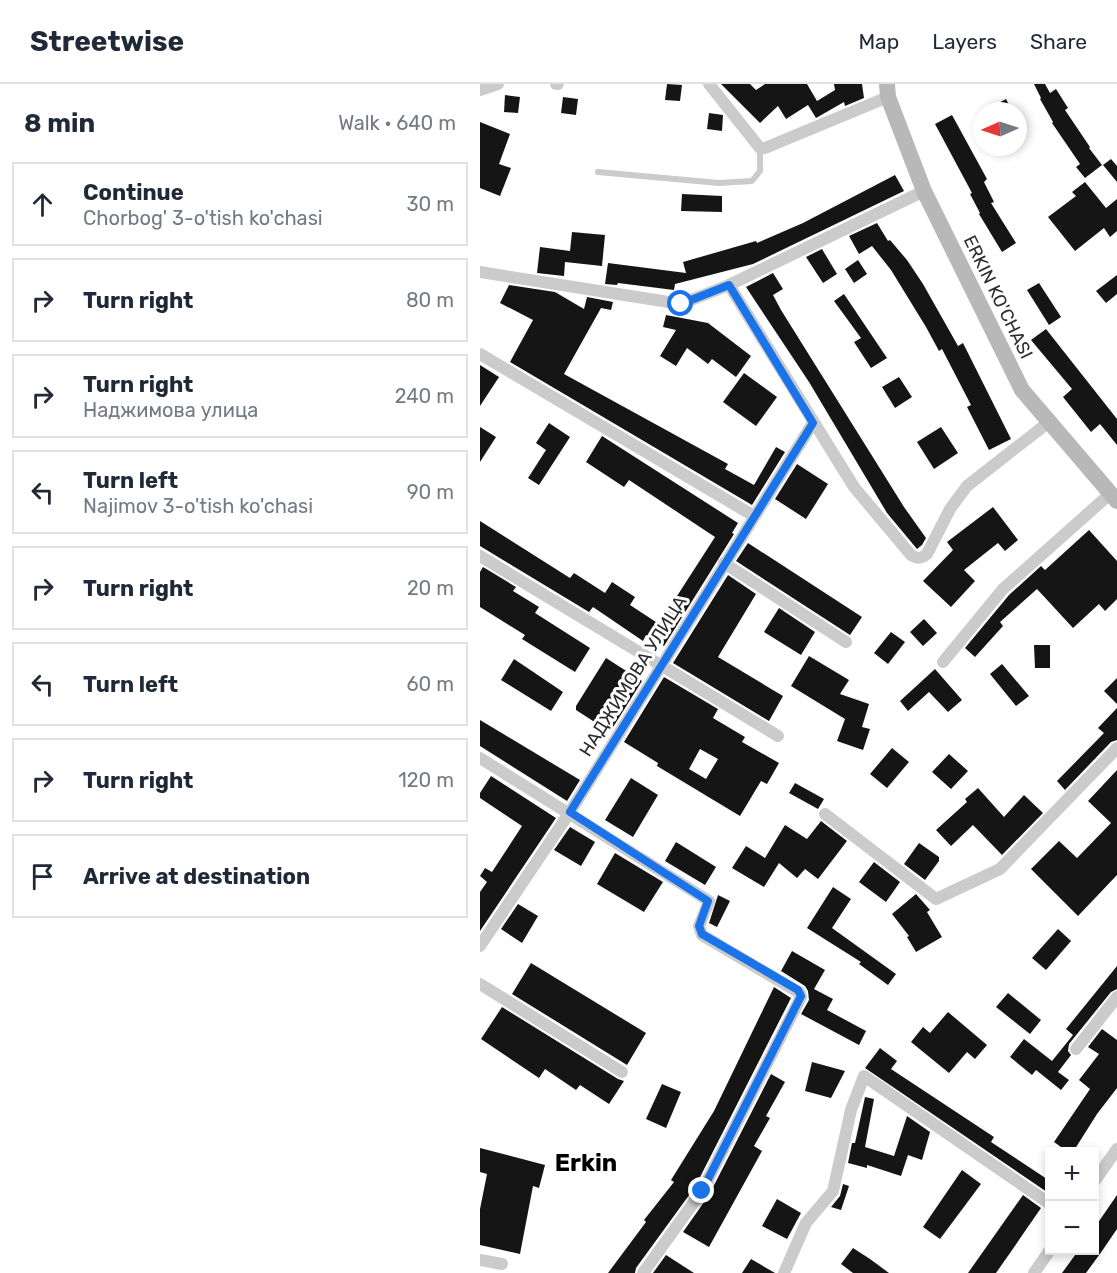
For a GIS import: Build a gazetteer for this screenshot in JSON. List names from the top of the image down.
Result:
{
  "streets": {
    "main road": ["ERKIN KO'CHASI"],
    "street": ["НАДЖИМОВА УЛИЦА"]
  },
  "districts": ["Erkin"],
  "north": "left",
  "page": {
    "header": "Streetwise",
    "nav": ["Map", "Layers", "Share"],
    "heading": ["8 min", "Walk · 640 m"],
    "list": [
      ["Continue", "Chorbog' 3-o'tish ko'chasi", "30 m"],
      ["Turn right", "80 m"],
      ["Turn right", "Наджимова улица", "240 m"],
      ["Turn left", "Najimov 3-o'tish ko'chasi", "90 m"],
      ["Turn right", "20 m"],
      ["Turn left", "60 m"],
      ["Turn right", "120 m"],
      "Arrive at destination"
    ],
    "map_buttons": ["+", "−"]
  }
}
